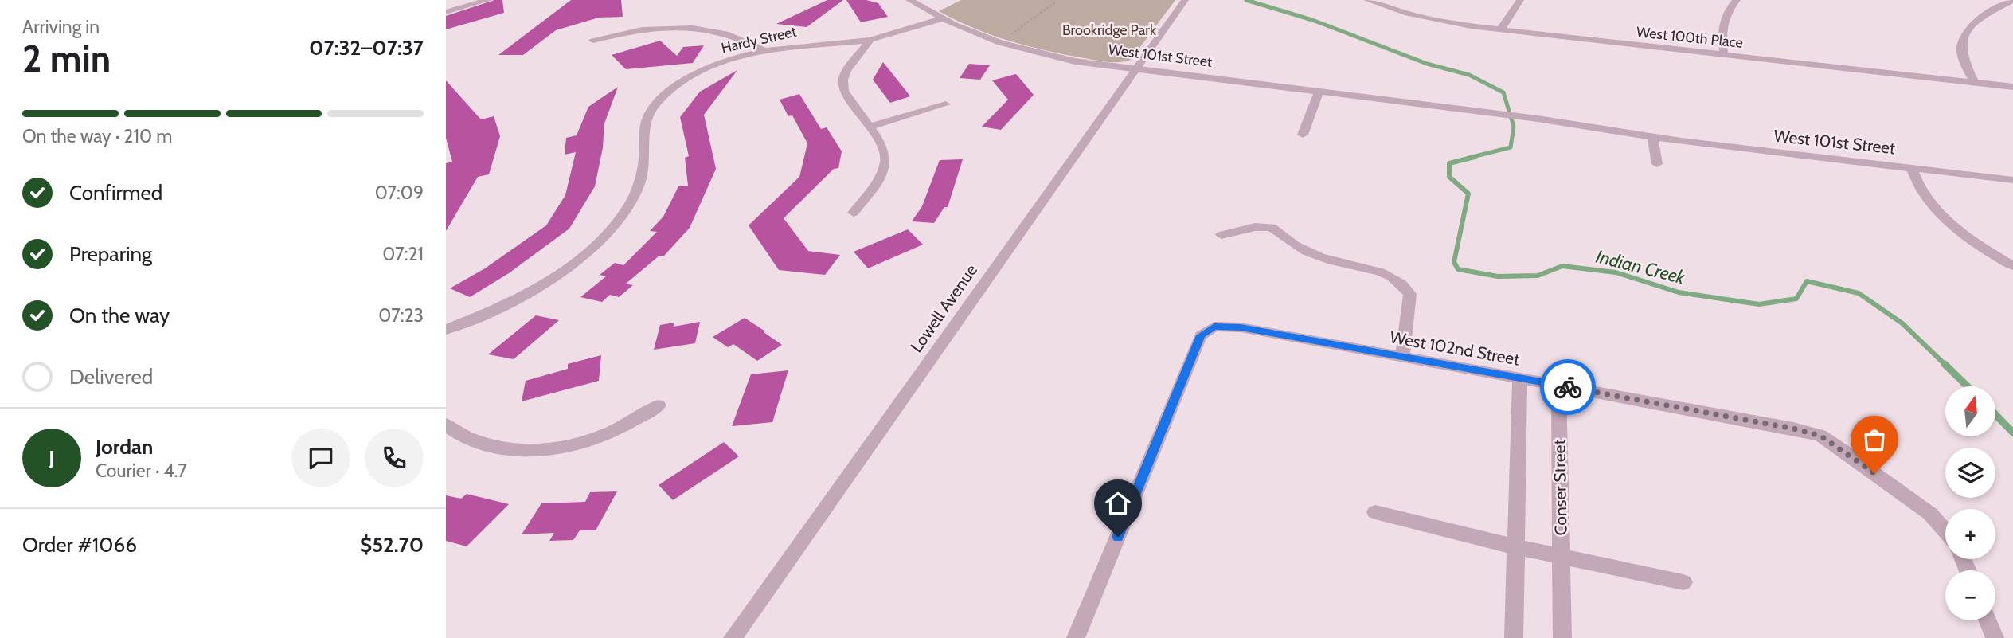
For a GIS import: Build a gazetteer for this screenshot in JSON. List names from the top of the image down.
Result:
{
  "streets": {
    "street": [
      "West 100th Place",
      "Hardy Street",
      "West 101st Street",
      "Lowell Avenue",
      "West 102nd Street",
      "Conser Street"
    ]
  },
  "crossings": [
    ["Hardy Street", "West 101st Street"],
    ["West 101st Street", "Lowell Avenue"],
    ["West 102nd Street", "Conser Street"]
  ],
  "water": ["Indian Creek"],
  "parks": ["Brookridge Park"],
  "north": "top",
  "page": {
    "heading": ["2 min", "Arriving in", "07:32–07:37"],
    "panel": [
      "Jordan",
      "Courier · 4.7",
      "Order #1066",
      "$52.70"
    ],
    "bar": "On the way · 210 m",
    "list": [
      ["Confirmed", "07:09"],
      ["Preparing", "07:21"],
      ["On the way", "07:23"],
      "Delivered"
    ],
    "map_buttons": ["+", "−"],
    "round": "J"
  }
}
